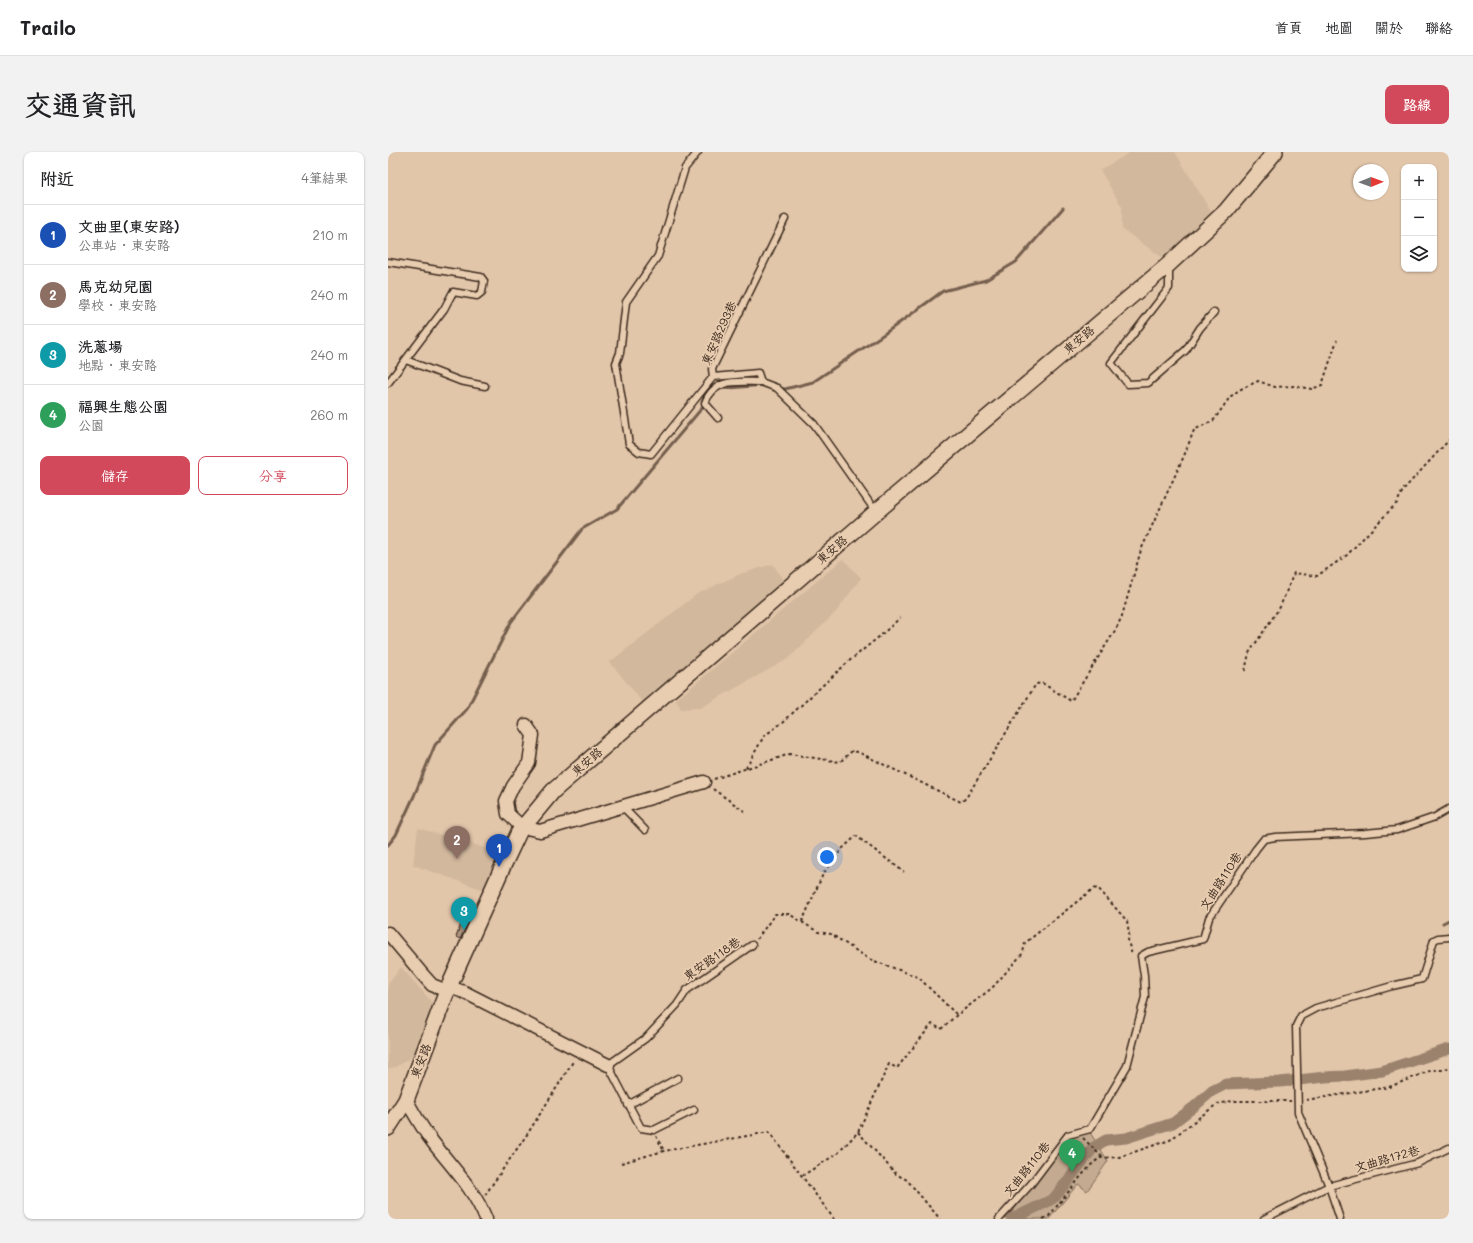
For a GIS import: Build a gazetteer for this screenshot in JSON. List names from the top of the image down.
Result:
{
  "streets": {
    "street": ["東安路"],
    "lane": [
      "東安路293巷",
      "文曲路110巷",
      "東安路118巷",
      "文曲路172巷"
    ]
  },
  "crossings": [
    ["東安路293巷", "東安路"]
  ],
  "north": "right",
  "page": {
    "header": "Trailo",
    "nav": [
      "首頁",
      "地圖",
      "關於",
      "聯絡"
    ],
    "buttons": [
      "路線",
      ["儲存", "分享"]
    ],
    "title": "交通資訊",
    "heading": ["附近", "4筆結果"],
    "map_buttons": ["+", "−"],
    "list": [
      {
        "mark": "1",
        "name": "文曲里(東安路)",
        "note": "公車站 · 東安路",
        "value": "210 m"
      },
      {
        "mark": "2",
        "name": "馬克幼兒園",
        "note": "學校 · 東安路",
        "value": "240 m"
      },
      {
        "mark": "3",
        "name": "洗蔥場",
        "note": "地點 · 東安路",
        "value": "240 m"
      },
      {
        "mark": "4",
        "name": "福興生態公園",
        "note": "公園",
        "value": "260 m"
      }
    ],
    "pins": [
      "2",
      "1",
      "3",
      "4"
    ]
  }
}
